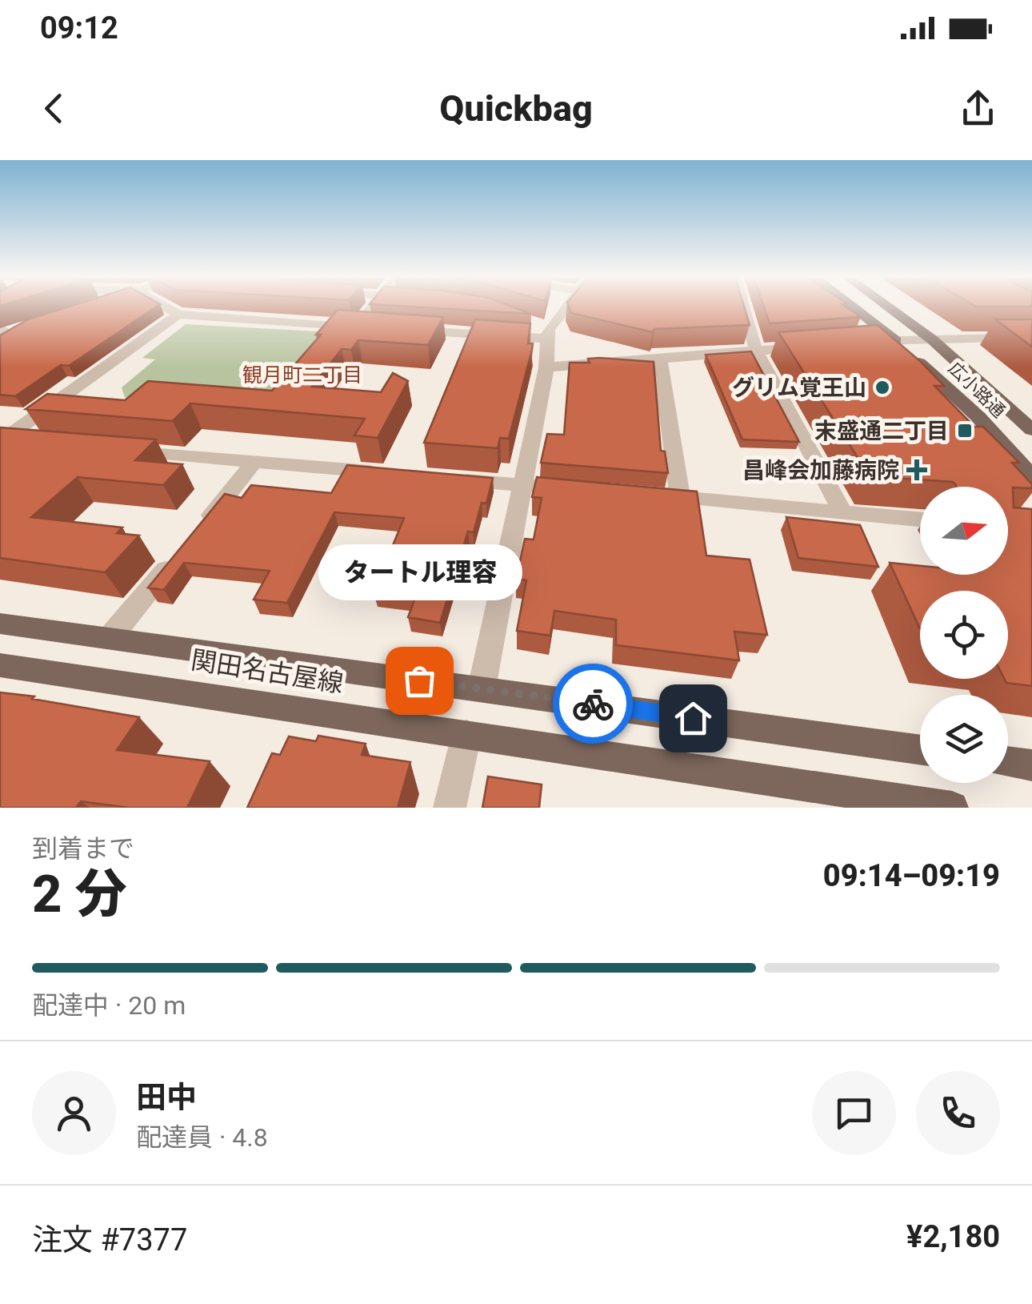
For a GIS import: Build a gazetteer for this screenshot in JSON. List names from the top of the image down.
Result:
{
  "streets": {
    "main road": ["広小路通", "関田名古屋線"]
  },
  "districts": ["観月町二丁目"],
  "places": {
    "other": ["グリム覚王山", "タートル理容"],
    "transit": ["末盛通二丁目"],
    "health": ["昌峰会加藤病院"]
  },
  "north": "right",
  "page": {
    "status": "09:12",
    "header": "Quickbag",
    "bubble": "タートル理容",
    "heading": ["2 分", "到着まで", "09:14–09:19"],
    "panel": [
      "田中",
      "配達員 · 4.8",
      "注文 #7377",
      "¥2,180"
    ],
    "bar": "配達中 · 20 m"
  }
}
